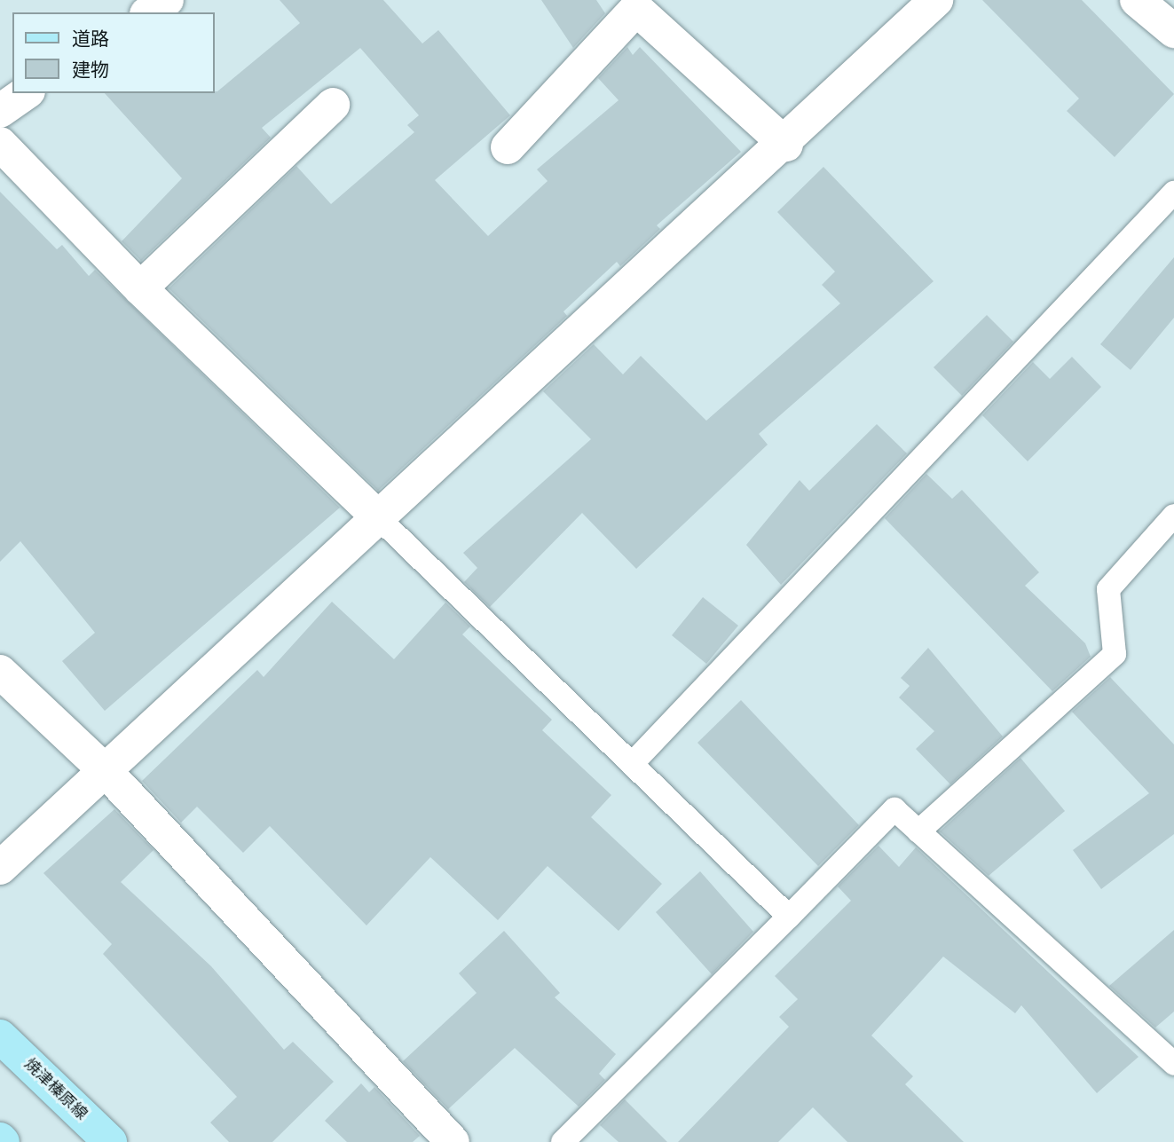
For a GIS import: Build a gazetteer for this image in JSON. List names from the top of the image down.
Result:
{
  "streets": {
    "main road": ["焼津榛原線"]
  },
  "legend": ["道路", "建物"]
}
